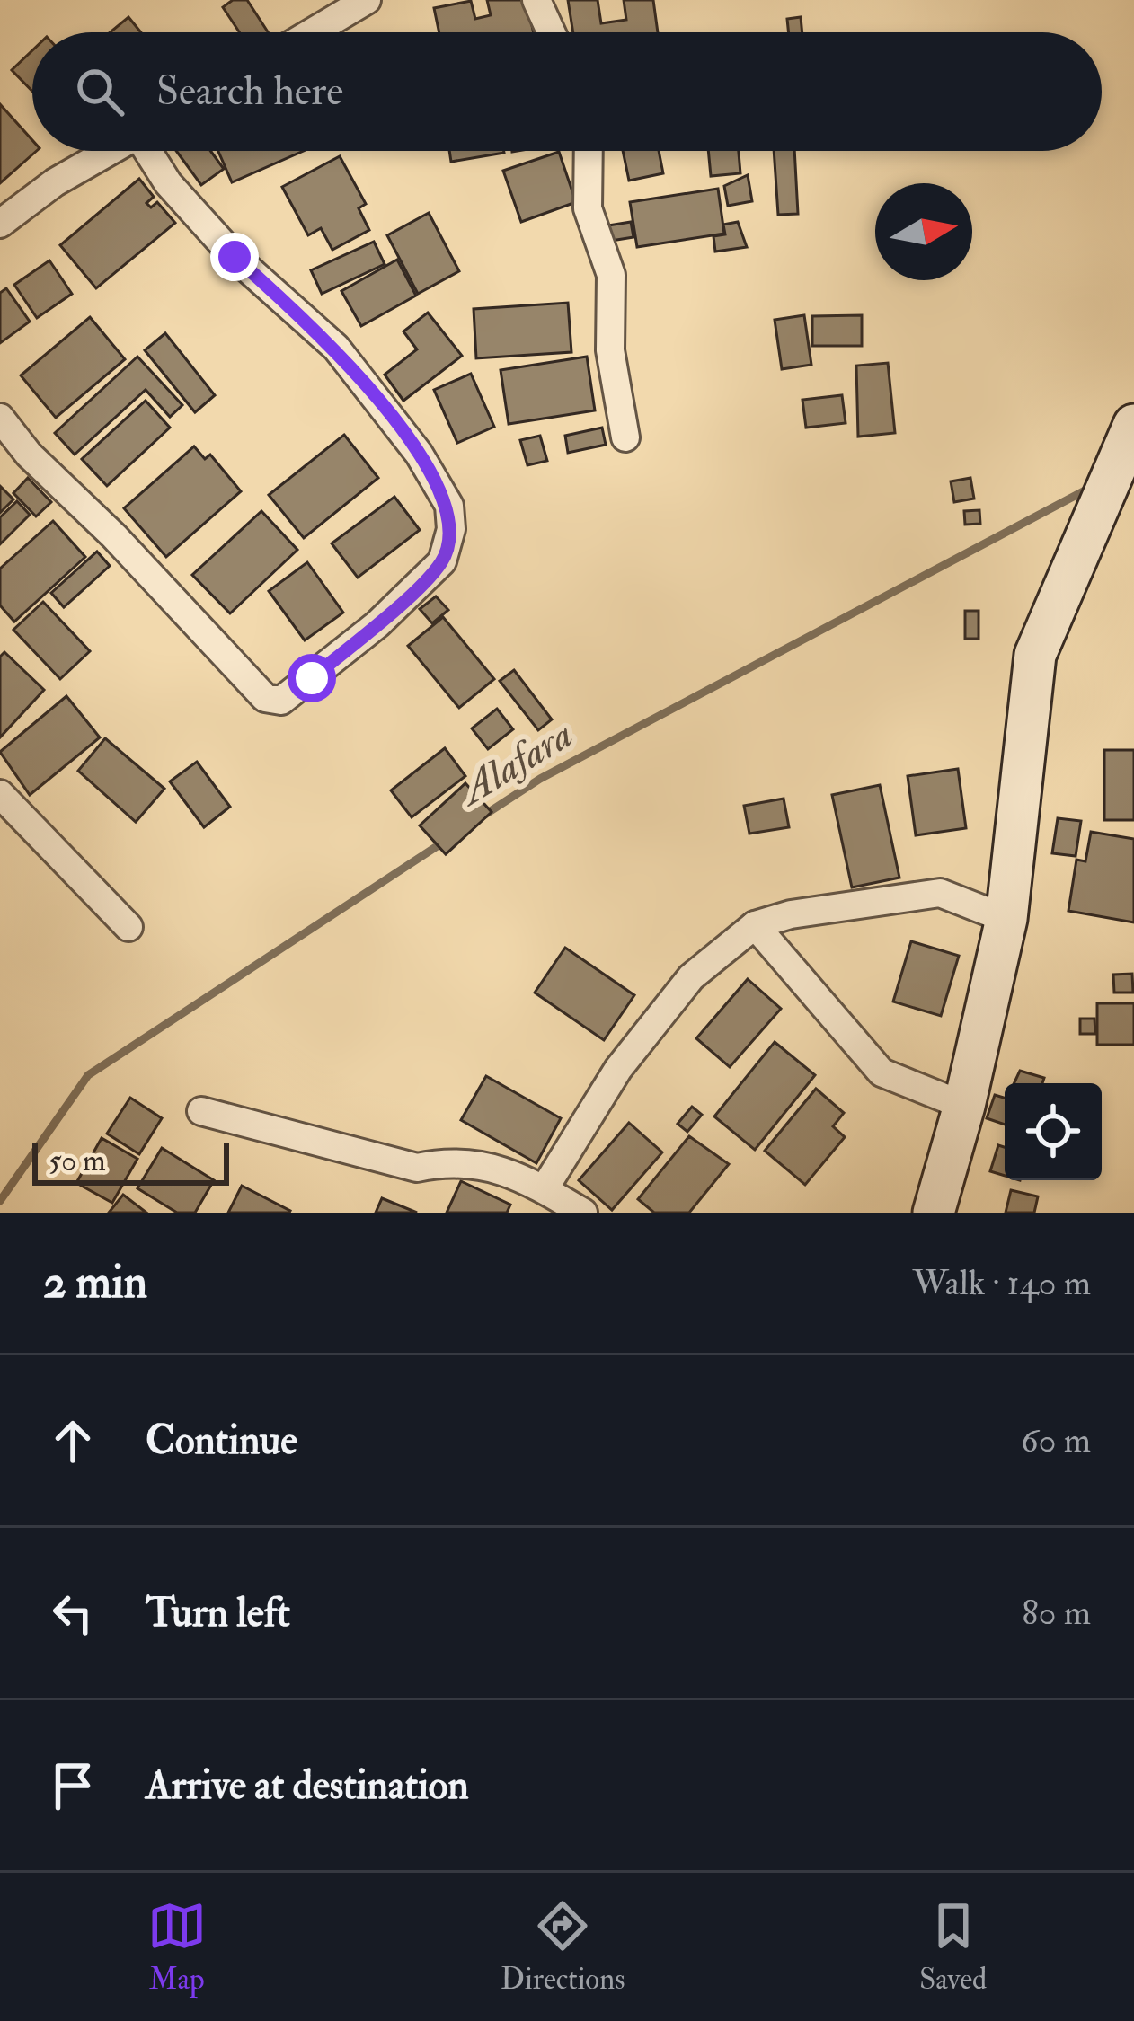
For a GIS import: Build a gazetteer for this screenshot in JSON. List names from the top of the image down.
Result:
{
  "water": ["Alafara"],
  "scale_bar": "50 m",
  "north": "right",
  "page": {
    "search": "Search here",
    "scale": "50 m",
    "heading": ["2 min", "Walk · 140 m"],
    "list": [
      ["Continue", "60 m"],
      ["Turn left", "80 m"],
      "Arrive at destination"
    ],
    "nav": ["Map", "Directions", "Saved"]
  }
}
